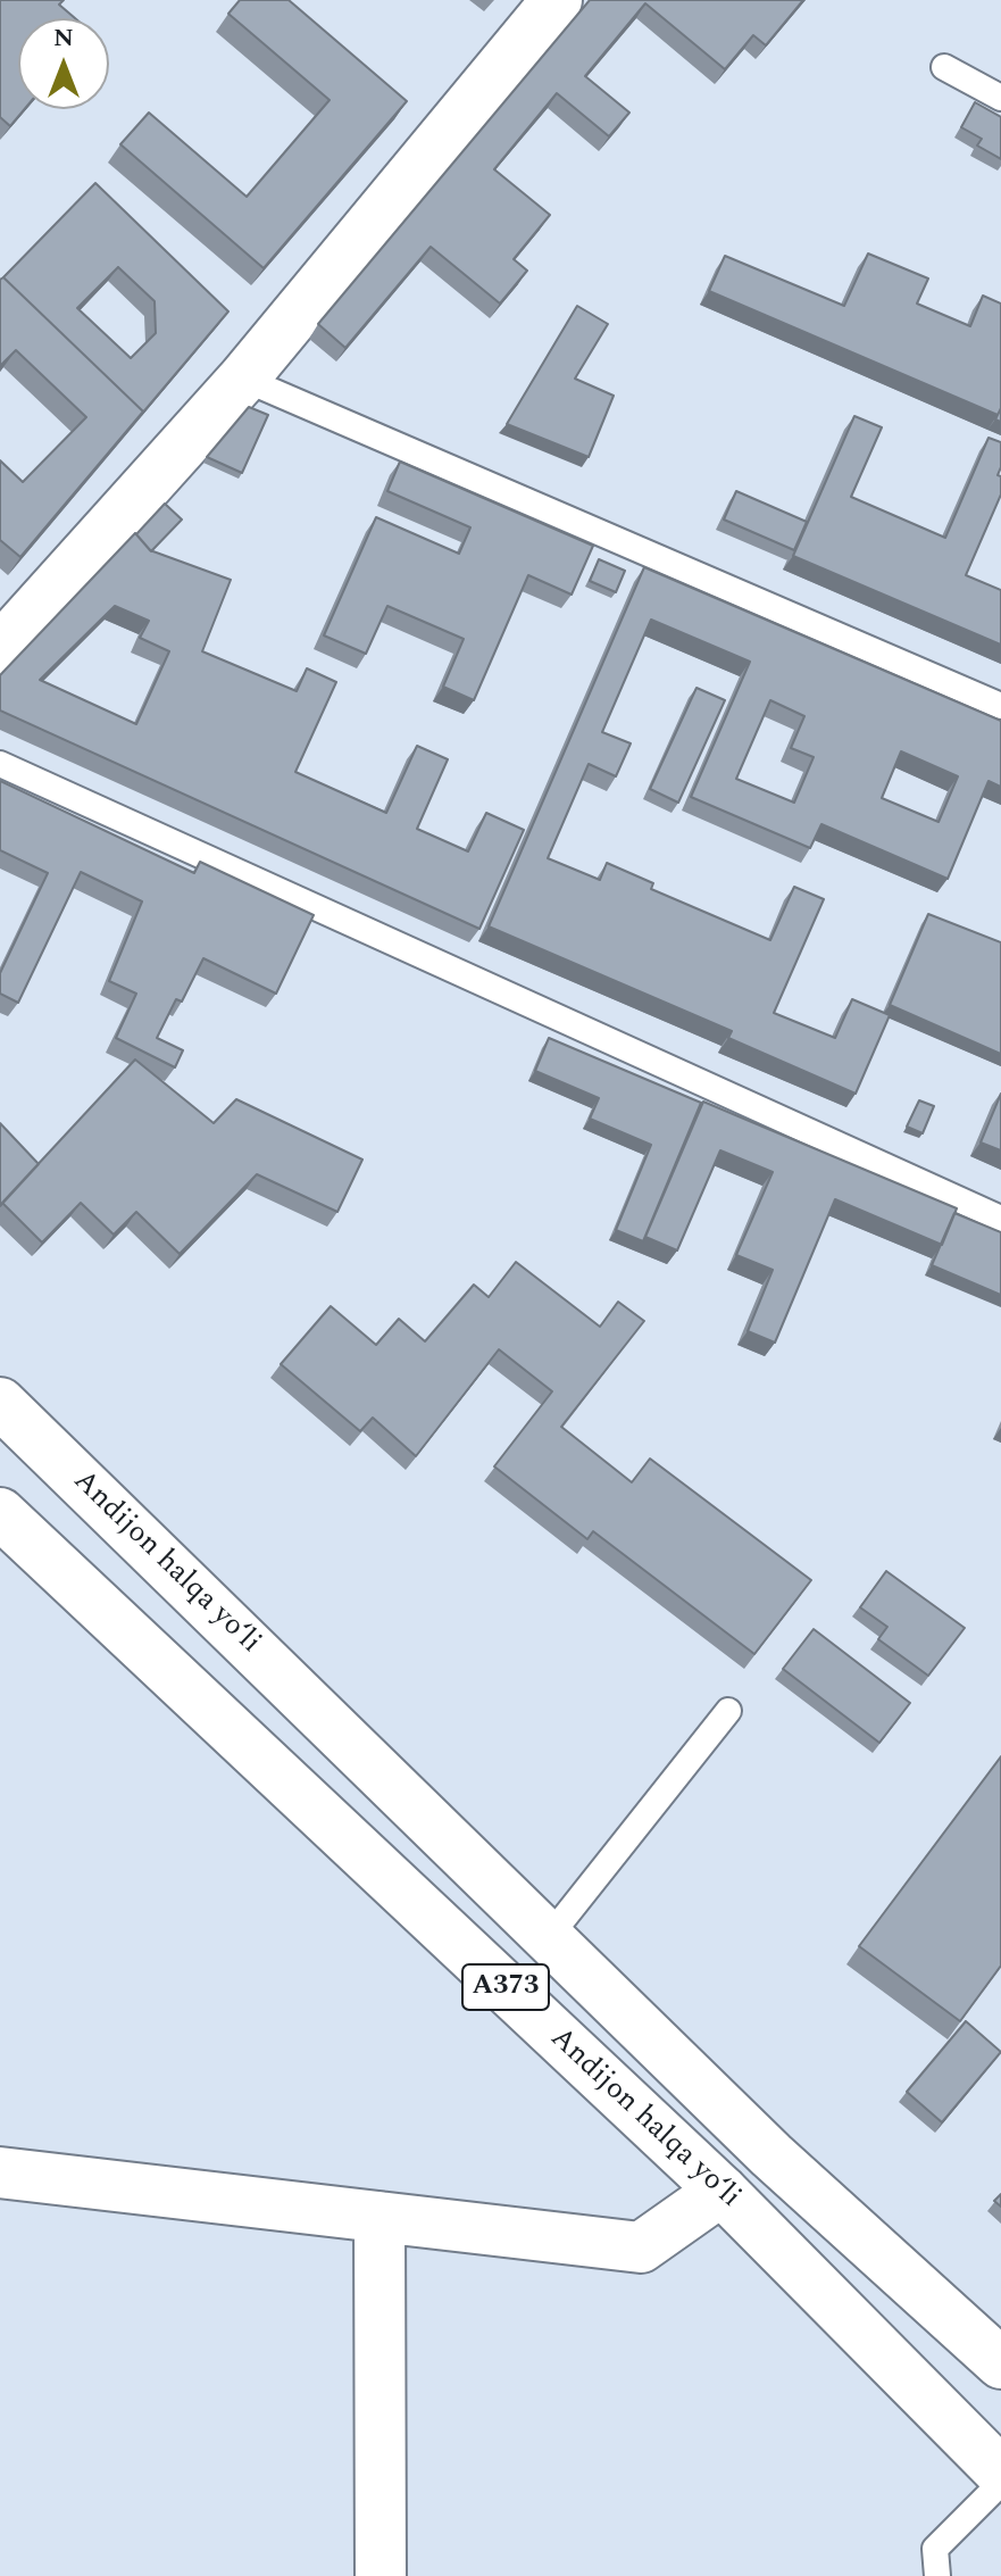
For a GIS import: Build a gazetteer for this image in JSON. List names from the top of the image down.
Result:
{
  "streets": {
    "main road": ["Andijon halqa yo‘li", "A373"]
  },
  "north": "top"
}
